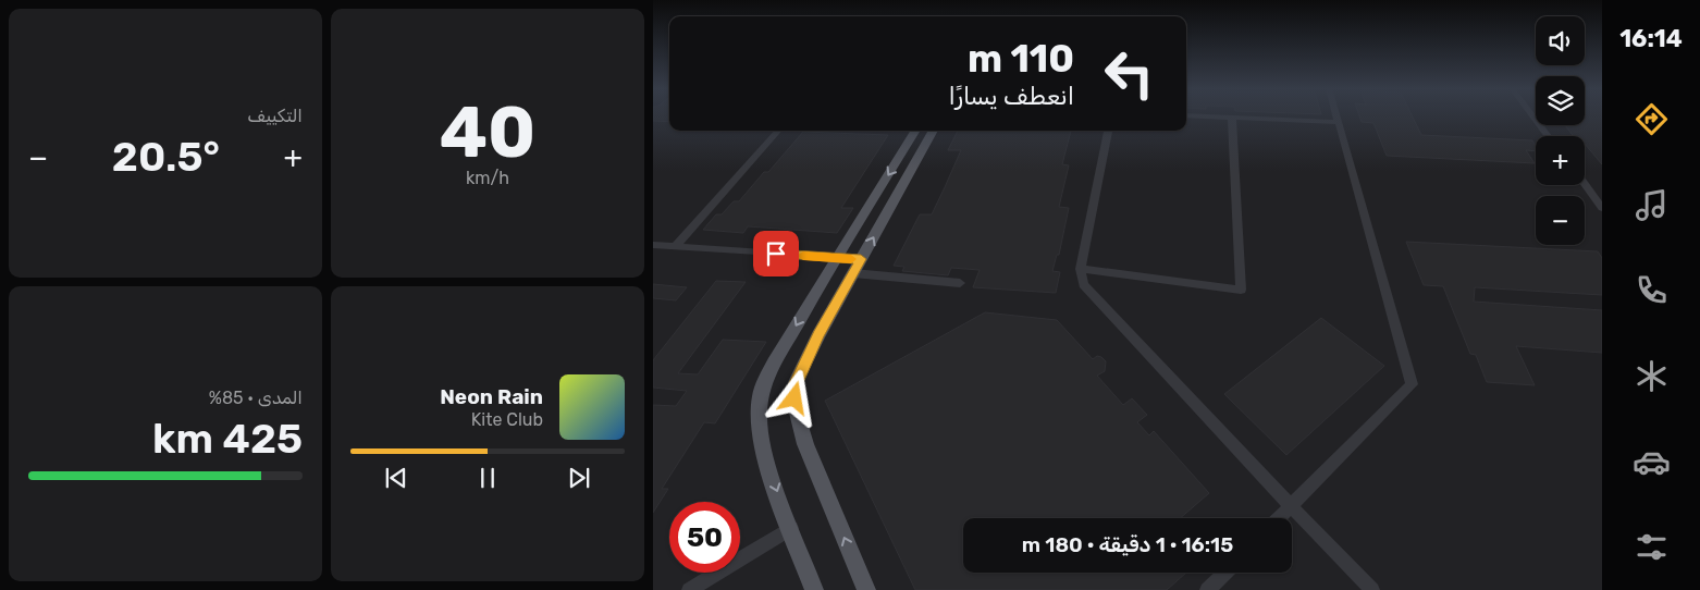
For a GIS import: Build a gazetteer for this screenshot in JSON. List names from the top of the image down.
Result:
{
  "page": {
    "tabs": "16:14",
    "tile": [
      ["40", "km/h"],
      "التكييف",
      ["المدى · 85%", "425 km"]
    ],
    "map_buttons": ["+", "−"],
    "turn": ["110 m", "انعطف يسارًا"],
    "heat": ["−", "20.5°", "+"],
    "song": ["Neon Rain", "Kite Club"],
    "limit": "50",
    "trip": "16:15 · 1 دقيقة · 180 m"
  }
}
